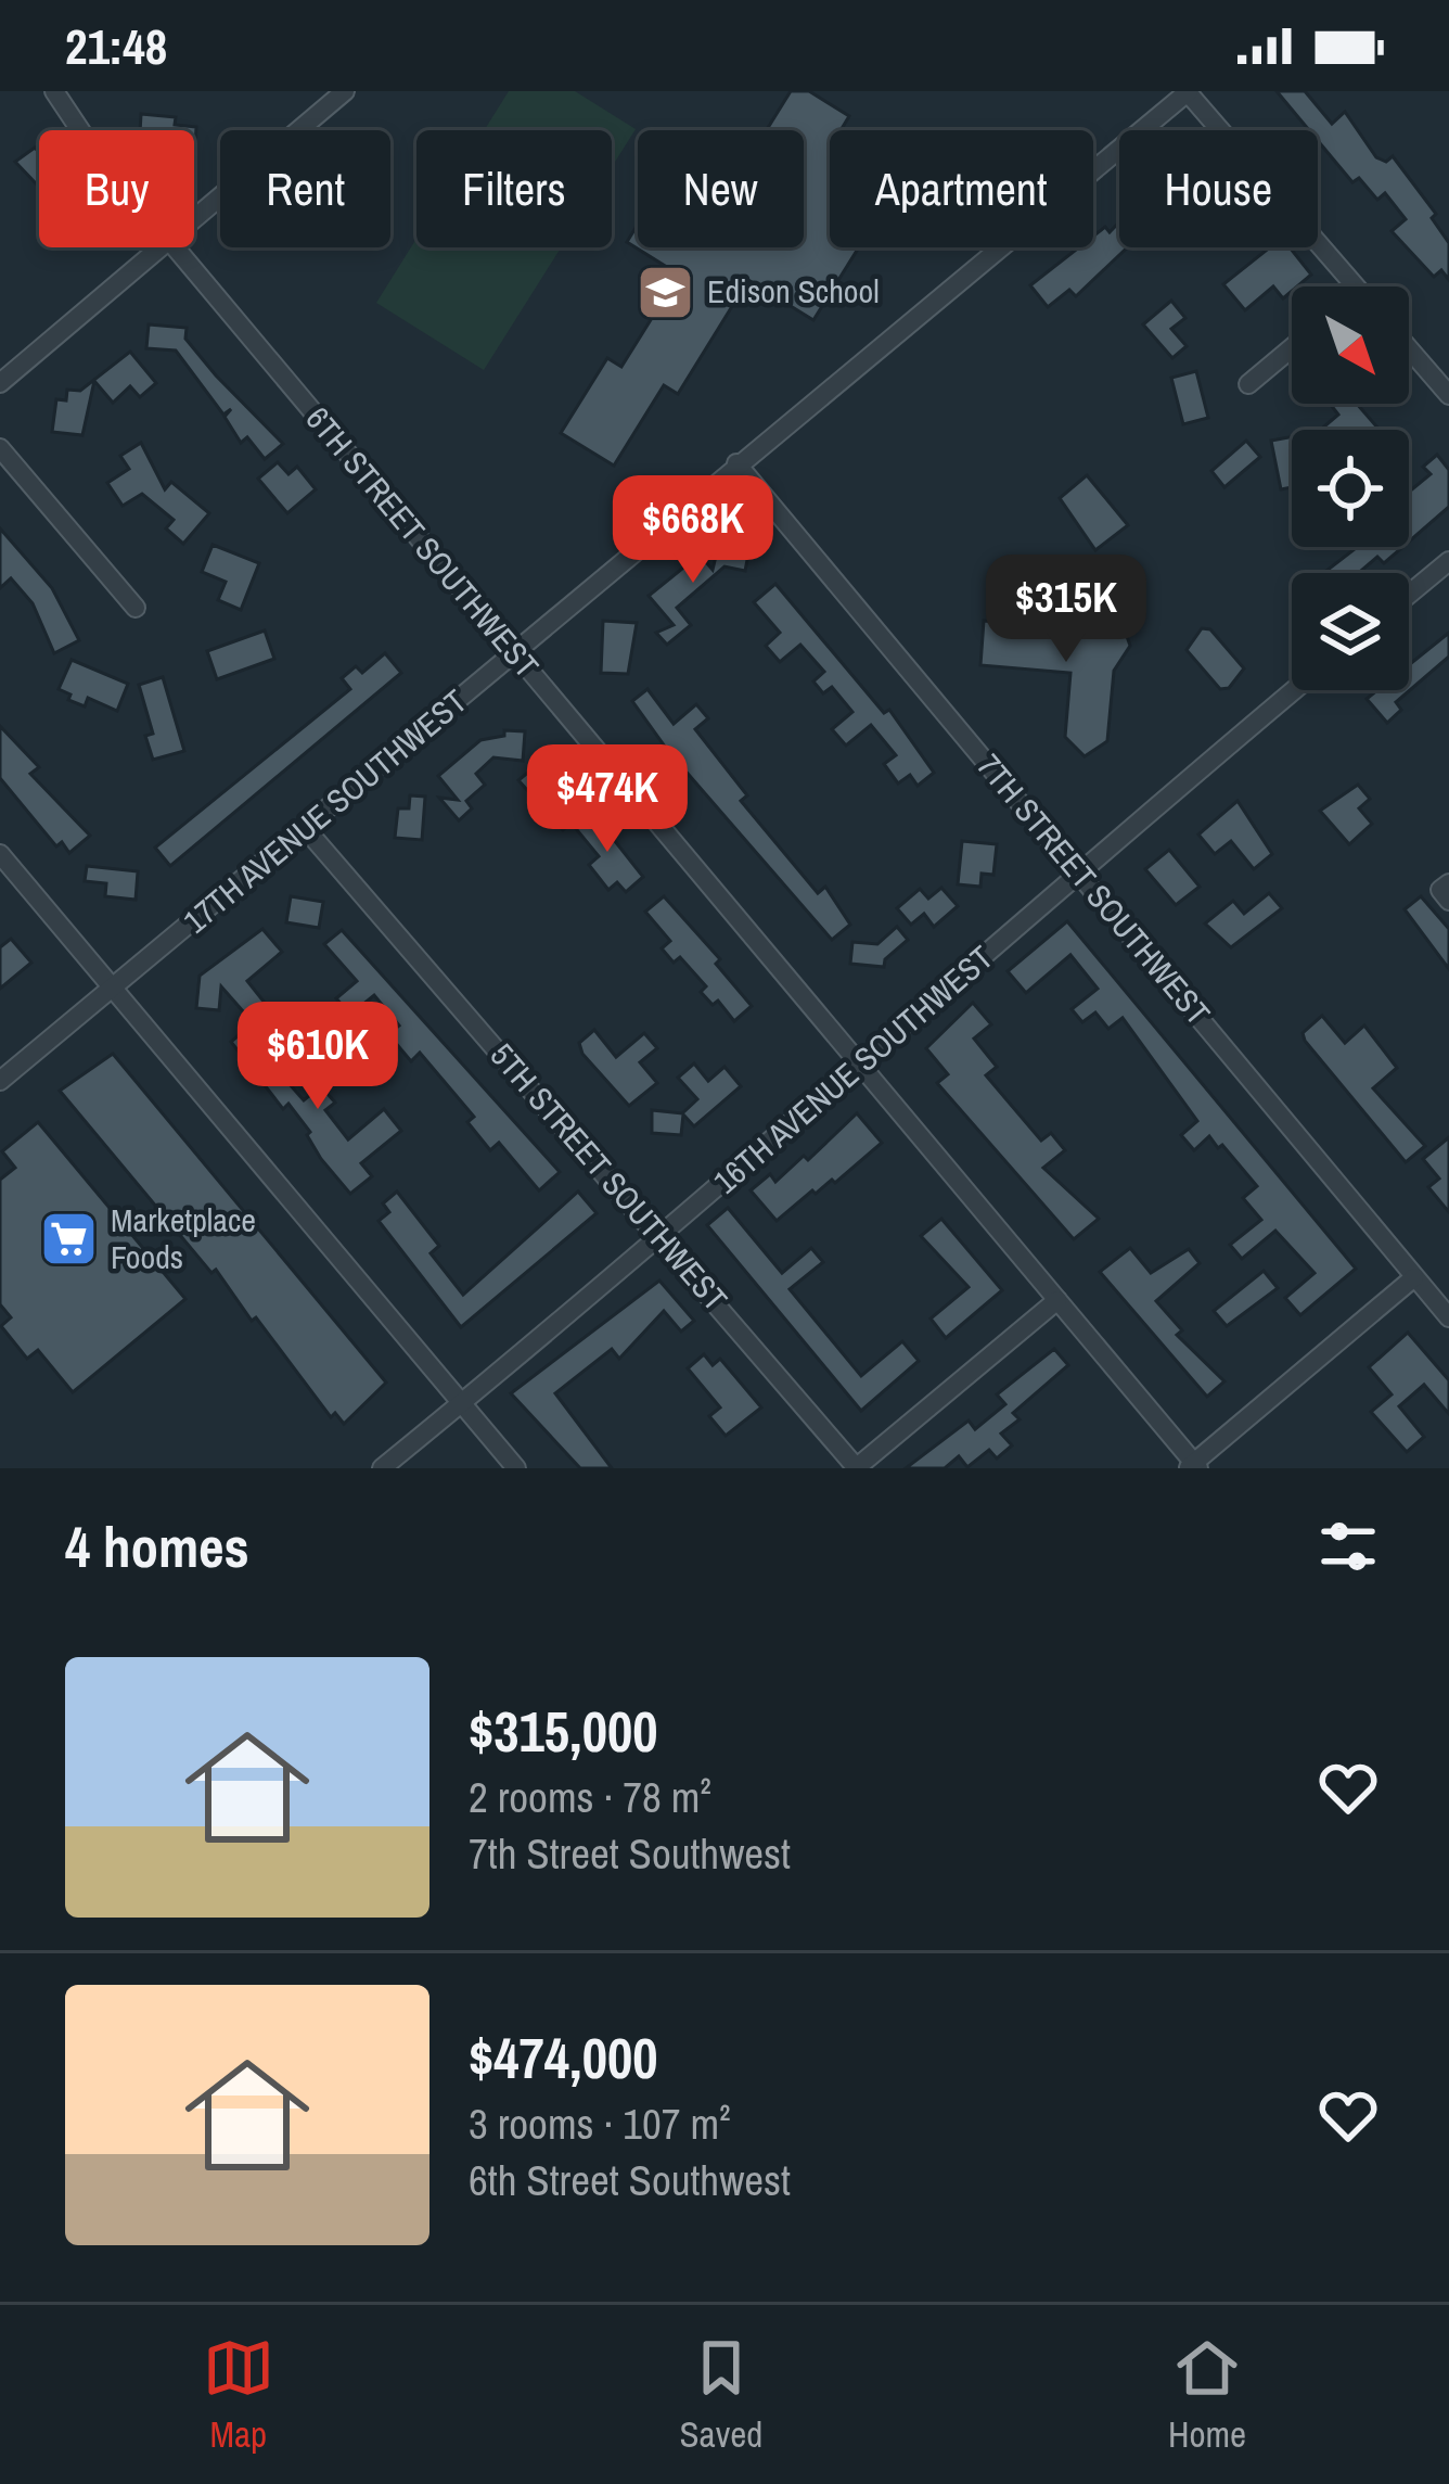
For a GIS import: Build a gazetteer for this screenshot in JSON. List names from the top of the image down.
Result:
{
  "streets": {
    "street": [
      "6TH STREET SOUTHWEST",
      "17TH AVENUE SOUTHWEST",
      "7TH STREET SOUTHWEST",
      "16TH AVENUE SOUTHWEST",
      "5TH STREET SOUTHWEST"
    ]
  },
  "crossings": [
    ["6TH STREET SOUTHWEST", "17TH AVENUE SOUTHWEST"],
    ["6TH STREET SOUTHWEST", "16TH AVENUE SOUTHWEST"],
    ["17TH AVENUE SOUTHWEST", "7TH STREET SOUTHWEST"],
    ["17TH AVENUE SOUTHWEST", "5TH STREET SOUTHWEST"],
    ["7TH STREET SOUTHWEST", "16TH AVENUE SOUTHWEST"],
    ["16TH AVENUE SOUTHWEST", "5TH STREET SOUTHWEST"]
  ],
  "places": {
    "school or university": ["Edison School"],
    "supermarket": ["Marketplace Foods"]
  },
  "north": "bottom right",
  "page": {
    "status": "21:48",
    "chip": [
      "Buy",
      "Rent",
      "Filters",
      "New",
      "Apartment",
      "House"
    ],
    "price": [
      "$668K",
      "$315K",
      "$474K",
      "$610K"
    ],
    "heading": "4 homes",
    "list": [
      {
        "name": "$315,000",
        "note": "2 rooms · 78 m² · 7th Street Southwest"
      },
      {
        "name": "$474,000",
        "note": "3 rooms · 107 m² · 6th Street Southwest"
      }
    ],
    "tabs": ["Map", "Saved", "Home"]
  }
}
